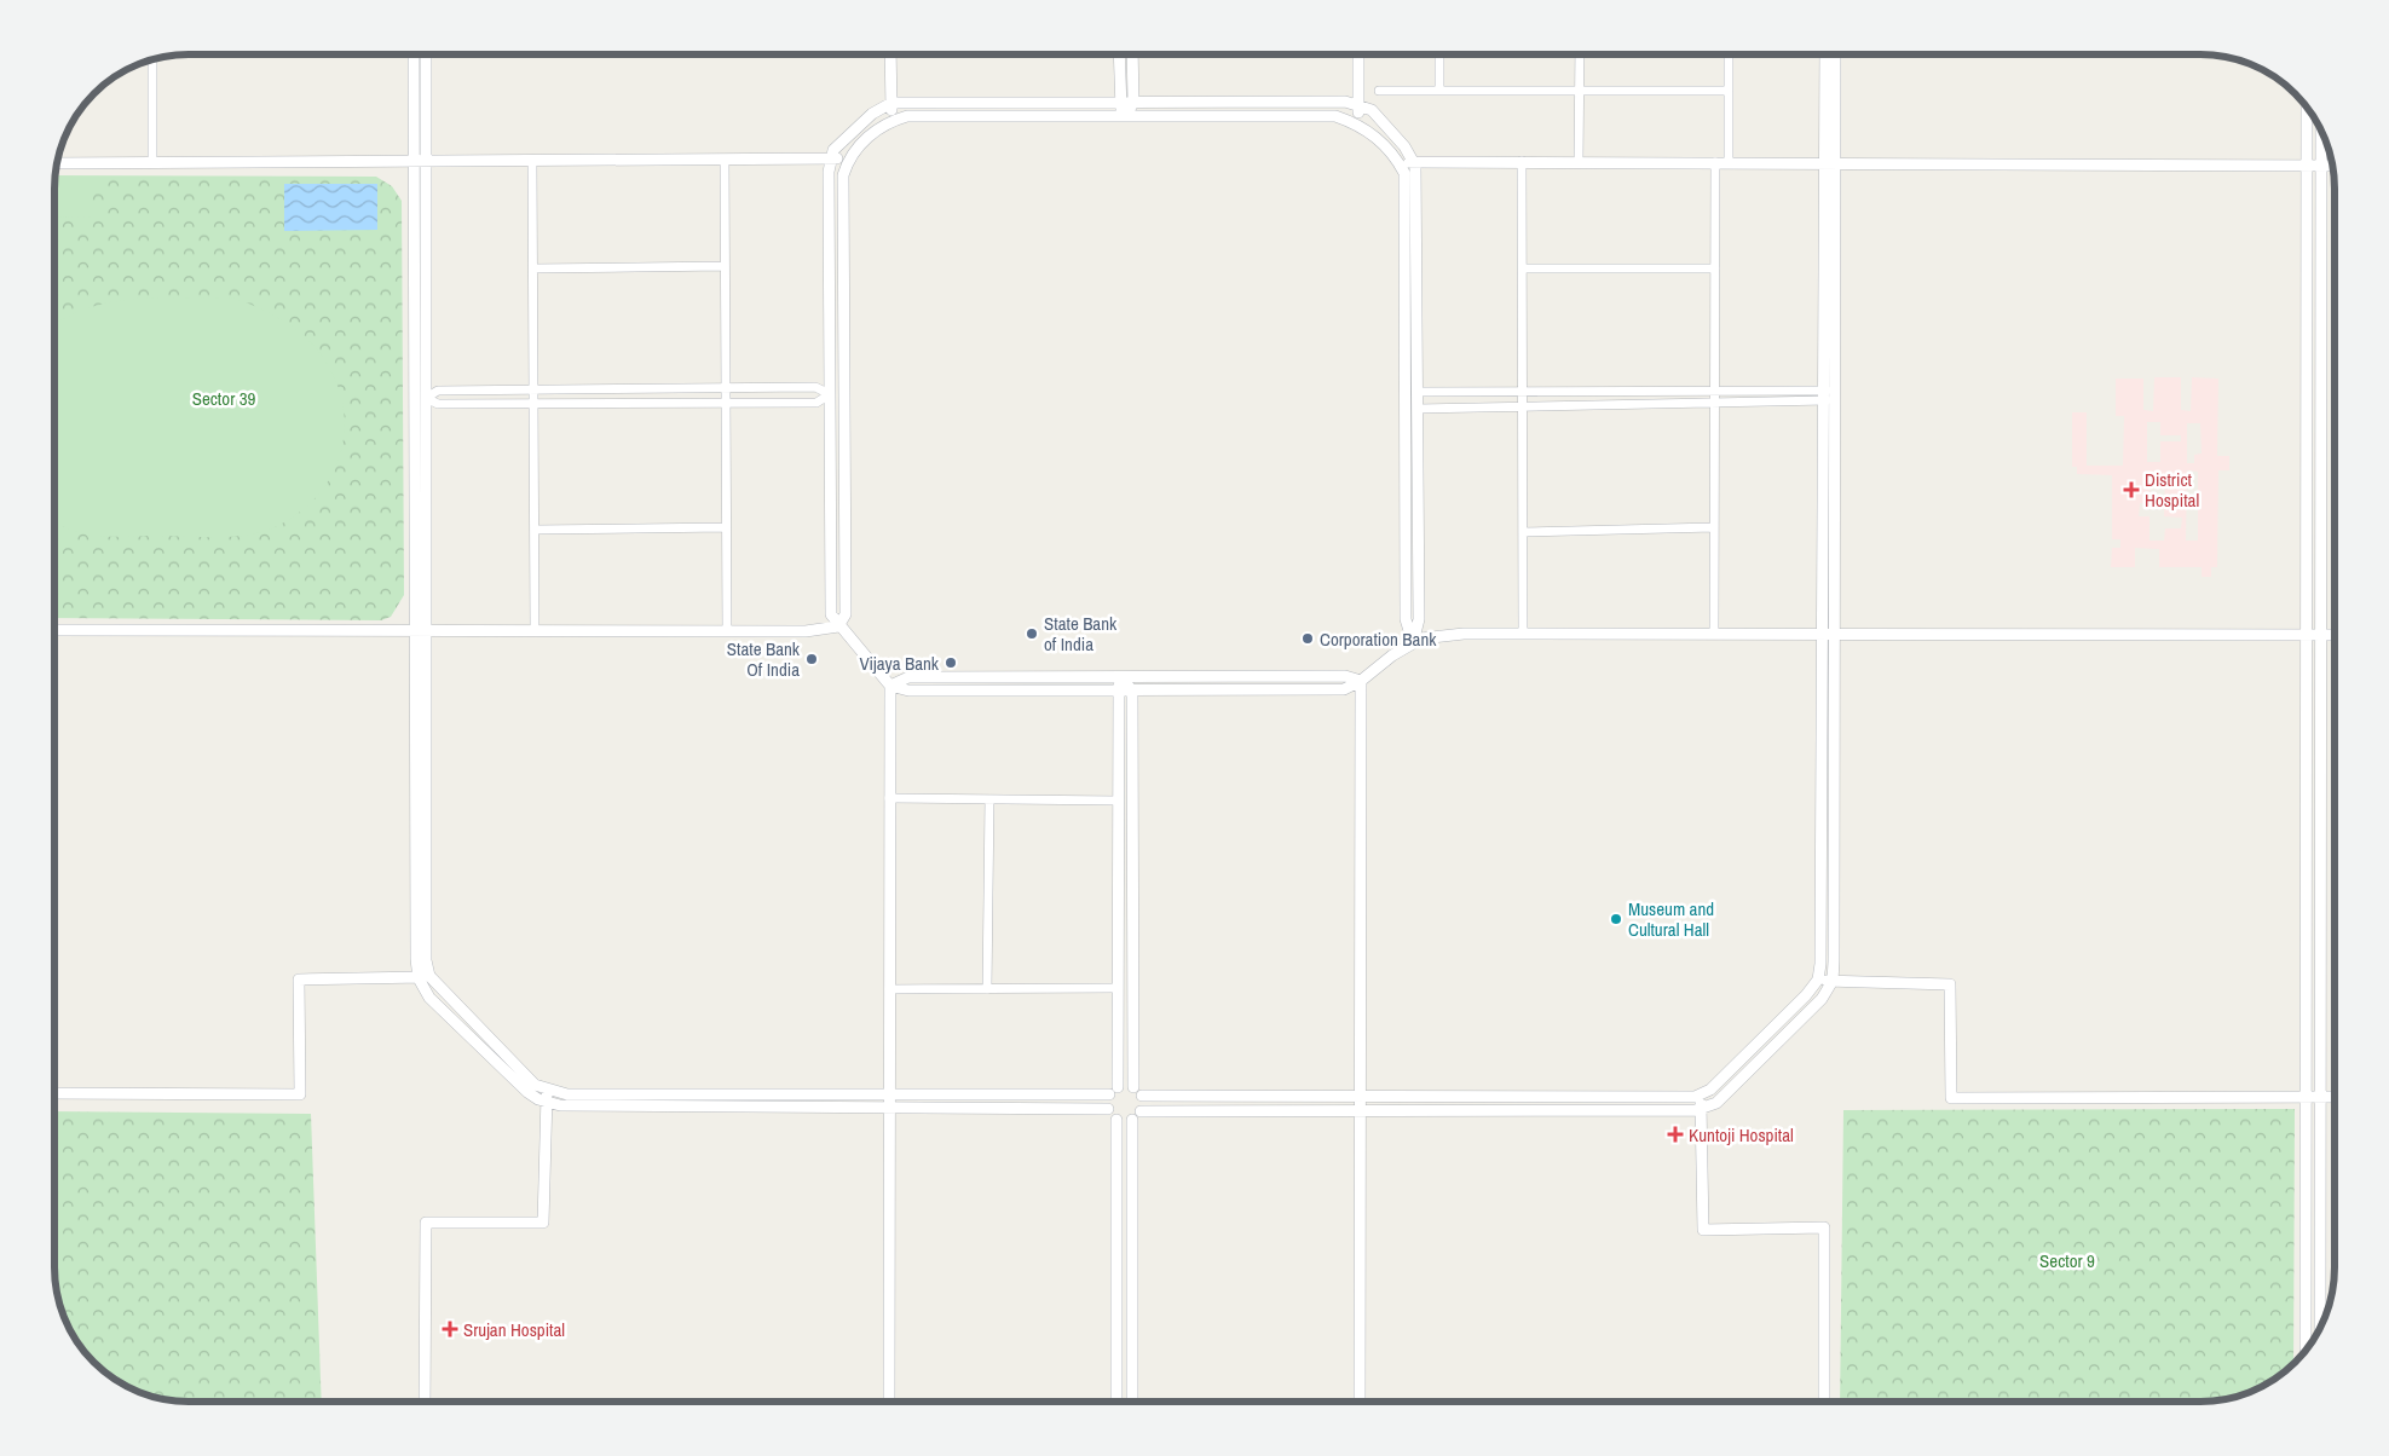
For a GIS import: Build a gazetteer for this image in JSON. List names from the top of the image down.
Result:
{
  "parks": ["Sector 39", "Sector 9"],
  "places": {
    "health": ["District Hospital", "Kuntoji Hospital", "Srujan Hospital"],
    "other": [
      "State Bank of India",
      "Corporation Bank",
      "State Bank Of India",
      "Vijaya Bank",
      "Museum and Cultural Hall"
    ]
  }
}
